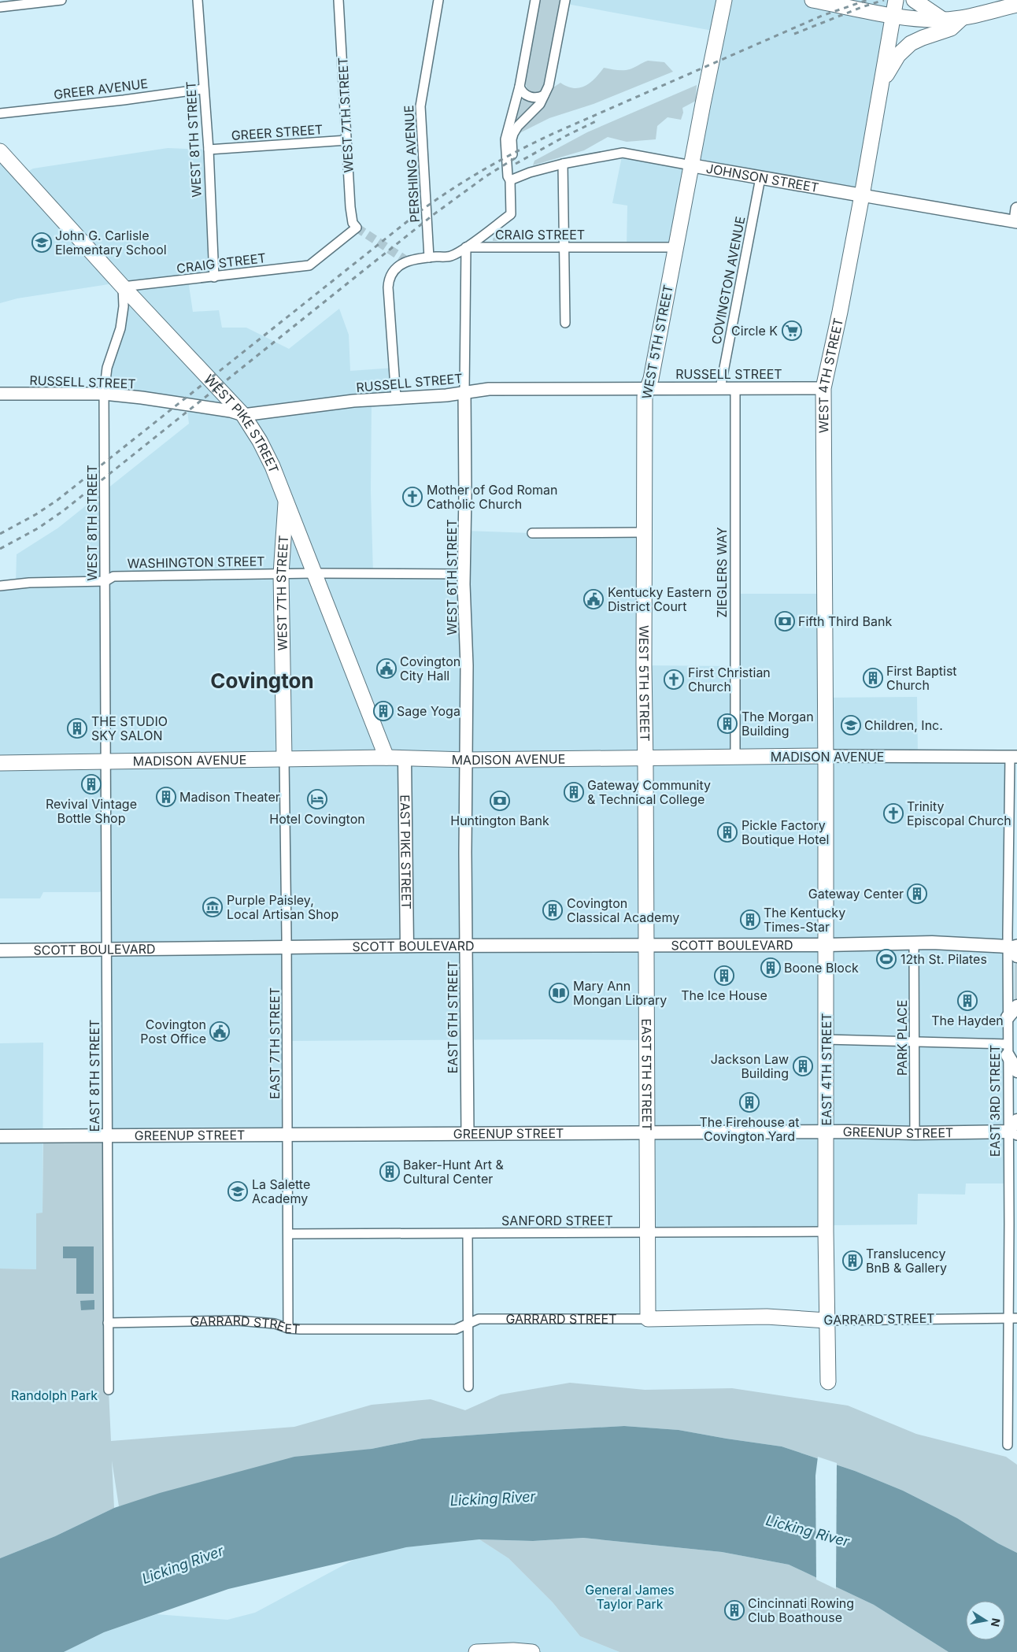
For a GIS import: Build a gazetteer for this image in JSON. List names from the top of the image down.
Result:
{
  "streets": {
    "main road": [
      "WEST 7TH STREET",
      "JOHNSON STREET",
      "WEST 5TH STREET",
      "WEST 4TH STREET",
      "WEST PIKE STREET",
      "MADISON AVENUE",
      "EAST PIKE STREET",
      "SCOTT BOULEVARD",
      "EAST 4TH STREET",
      "EAST 5TH STREET",
      "GREENUP STREET",
      "GARRARD STREET"
    ],
    "street": [
      "GREER AVENUE",
      "GREER STREET",
      "WEST 8TH STREET",
      "PERSHING AVENUE",
      "CRAIG STREET",
      "COVINGTON AVENUE",
      "RUSSELL STREET",
      "WASHINGTON STREET",
      "ZIEGLERS WAY",
      "WEST 6TH STREET",
      "EAST 6TH STREET",
      "PARK PLACE",
      "EAST 7TH STREET",
      "EAST 8TH STREET",
      "EAST 3RD STREET",
      "SANFORD STREET"
    ]
  },
  "crossings": [
    ["GREER AVENUE", "WEST 8TH STREET"],
    ["WEST 7TH STREET", "GREER STREET"],
    ["WEST 7TH STREET", "CRAIG STREET"],
    ["WEST 7TH STREET", "WEST PIKE STREET"],
    ["WEST 7TH STREET", "WASHINGTON STREET"],
    ["WEST 7TH STREET", "MADISON AVENUE"],
    ["WEST 7TH STREET", "EAST 7TH STREET"],
    ["GREER STREET", "WEST 8TH STREET"],
    ["WEST 8TH STREET", "CRAIG STREET"],
    ["WEST 8TH STREET", "RUSSELL STREET"],
    ["WEST 8TH STREET", "WEST PIKE STREET"],
    ["WEST 8TH STREET", "WASHINGTON STREET"],
    ["WEST 8TH STREET", "MADISON AVENUE"],
    ["WEST 8TH STREET", "EAST 8TH STREET"],
    ["PERSHING AVENUE", "CRAIG STREET"],
    ["JOHNSON STREET", "COVINGTON AVENUE"],
    ["JOHNSON STREET", "WEST 5TH STREET"],
    ["JOHNSON STREET", "WEST 4TH STREET"],
    ["CRAIG STREET", "WEST 5TH STREET"],
    ["CRAIG STREET", "RUSSELL STREET"],
    ["CRAIG STREET", "WEST PIKE STREET"],
    ["CRAIG STREET", "WEST 6TH STREET"],
    ["COVINGTON AVENUE", "RUSSELL STREET"],
    ["WEST 5TH STREET", "RUSSELL STREET"],
    ["WEST 5TH STREET", "MADISON AVENUE"],
    ["WEST 5TH STREET", "EAST 5TH STREET"],
    ["RUSSELL STREET", "WEST 4TH STREET"],
    ["RUSSELL STREET", "WEST PIKE STREET"],
    ["RUSSELL STREET", "ZIEGLERS WAY"],
    ["RUSSELL STREET", "WEST 6TH STREET"],
    ["WEST 4TH STREET", "MADISON AVENUE"],
    ["WEST 4TH STREET", "EAST 4TH STREET"],
    ["WEST PIKE STREET", "WASHINGTON STREET"],
    ["WEST PIKE STREET", "MADISON AVENUE"],
    ["WASHINGTON STREET", "WEST 6TH STREET"],
    ["ZIEGLERS WAY", "MADISON AVENUE"],
    ["WEST 6TH STREET", "MADISON AVENUE"],
    ["WEST 6TH STREET", "EAST 6TH STREET"],
    ["MADISON AVENUE", "EAST PIKE STREET"],
    ["MADISON AVENUE", "EAST 6TH STREET"],
    ["MADISON AVENUE", "EAST 7TH STREET"],
    ["MADISON AVENUE", "EAST 4TH STREET"],
    ["MADISON AVENUE", "EAST 5TH STREET"],
    ["MADISON AVENUE", "EAST 8TH STREET"],
    ["MADISON AVENUE", "EAST 3RD STREET"],
    ["EAST PIKE STREET", "SCOTT BOULEVARD"],
    ["SCOTT BOULEVARD", "EAST 6TH STREET"],
    ["SCOTT BOULEVARD", "PARK PLACE"],
    ["SCOTT BOULEVARD", "EAST 7TH STREET"],
    ["SCOTT BOULEVARD", "EAST 4TH STREET"],
    ["SCOTT BOULEVARD", "EAST 5TH STREET"],
    ["SCOTT BOULEVARD", "EAST 8TH STREET"],
    ["EAST 6TH STREET", "GREENUP STREET"],
    ["PARK PLACE", "GREENUP STREET"],
    ["EAST 7TH STREET", "GREENUP STREET"],
    ["EAST 7TH STREET", "SANFORD STREET"],
    ["EAST 7TH STREET", "GARRARD STREET"],
    ["EAST 4TH STREET", "GREENUP STREET"],
    ["EAST 4TH STREET", "SANFORD STREET"],
    ["EAST 4TH STREET", "GARRARD STREET"],
    ["EAST 5TH STREET", "GREENUP STREET"],
    ["EAST 5TH STREET", "SANFORD STREET"],
    ["EAST 5TH STREET", "GARRARD STREET"],
    ["EAST 8TH STREET", "GREENUP STREET"],
    ["EAST 8TH STREET", "GARRARD STREET"],
    ["EAST 3RD STREET", "GREENUP STREET"],
    ["EAST 3RD STREET", "GARRARD STREET"]
  ],
  "districts": ["Covington"],
  "water": ["Licking River"],
  "parks": ["Randolph Park", "General James Taylor Park"],
  "places": {
    "school or university": ["John G. Carlisle Elementary School", "Children, Inc.", "La Salette Academy"],
    "supermarket": ["Circle K"],
    "church": ["Mother of God Roman Catholic Church", "First Christian Church", "Trinity Episcopal Church"],
    "public building": ["Kentucky Eastern District Court", "Covington City Hall", "Covington Post Office"],
    "bank": ["Fifth Third Bank", "Huntington Bank"],
    "building": [
      "First Baptist Church",
      "Sage Yoga",
      "The Morgan Building",
      "THE STUDIO SKY SALON",
      "Revival Vintage Bottle Shop",
      "Gateway Community & Technical College",
      "Madison Theater",
      "Pickle Factory Boutique Hotel",
      "Gateway Center",
      "Covington Classical Academy",
      "The Kentucky Times-Star",
      "Boone Block",
      "The Ice House",
      "The Hayden",
      "Jackson Law Building",
      "The Firehouse at Covington Yard",
      "Baker-Hunt Art & Cultural Center",
      "Translucency BnB & Gallery",
      "Cincinnati Rowing Club Boathouse"
    ],
    "hotel": ["Hotel Covington"],
    "museum": ["Purple Paisley, Local Artisan Shop"],
    "sports": ["12th St. Pilates"],
    "library": ["Mary Ann Mongan Library"]
  },
  "north": "right"
}
